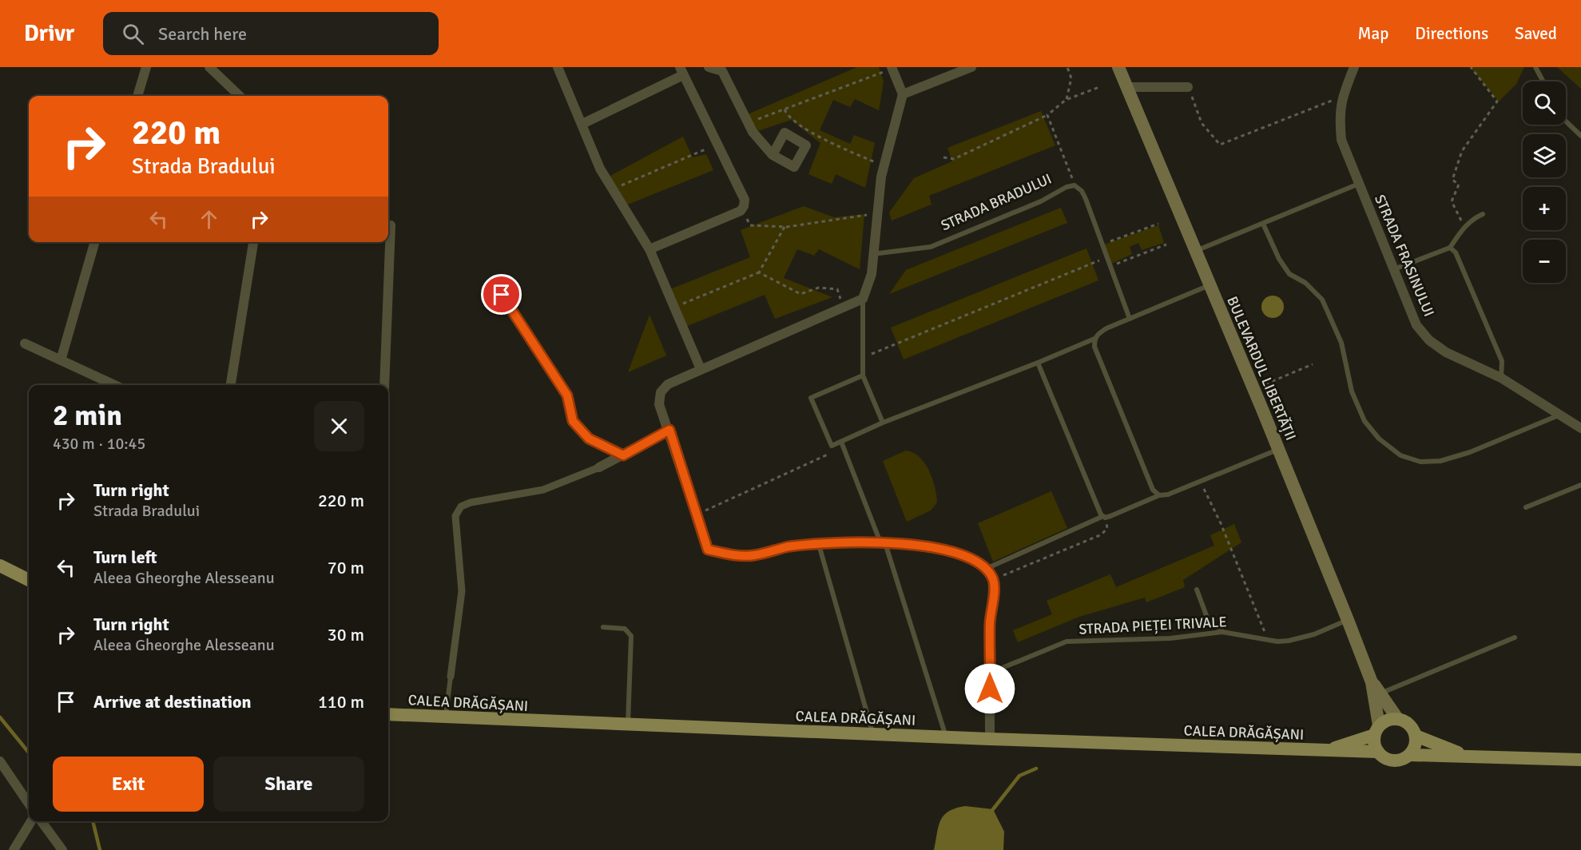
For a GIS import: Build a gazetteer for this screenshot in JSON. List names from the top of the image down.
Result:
{
  "streets": {
    "main road": ["BULEVARDUL LIBERTĂȚII", "CALEA DRĂGĂȘANI"],
    "street": ["STRADA FRASINULUI"],
    "lane": ["STRADA BRADULUI", "STRADA PIEȚEI TRIVALE"]
  },
  "crossings": [
    ["BULEVARDUL LIBERTĂȚII", "STRADA PIEȚEI TRIVALE"],
    ["BULEVARDUL LIBERTĂȚII", "CALEA DRĂGĂȘANI"]
  ],
  "page": {
    "header": "Drivr",
    "search": "Search here",
    "nav": ["Map", "Directions", "Saved"],
    "map_buttons": ["+", "−"],
    "turn": ["220 m", "Strada Bradului"],
    "heading": ["2 min", "430 m · 10:45"],
    "list": [
      {
        "name": "Turn right",
        "note": "Strada Bradului",
        "value": "220 m"
      },
      {
        "name": "Turn left",
        "note": "Aleea Gheorghe Alesseanu",
        "value": "70 m"
      },
      {
        "name": "Turn right",
        "note": "Aleea Gheorghe Alesseanu",
        "value": "30 m"
      },
      {
        "name": "Arrive at destination",
        "value": "110 m"
      }
    ],
    "buttons": ["Exit", "Share"]
  }
}
